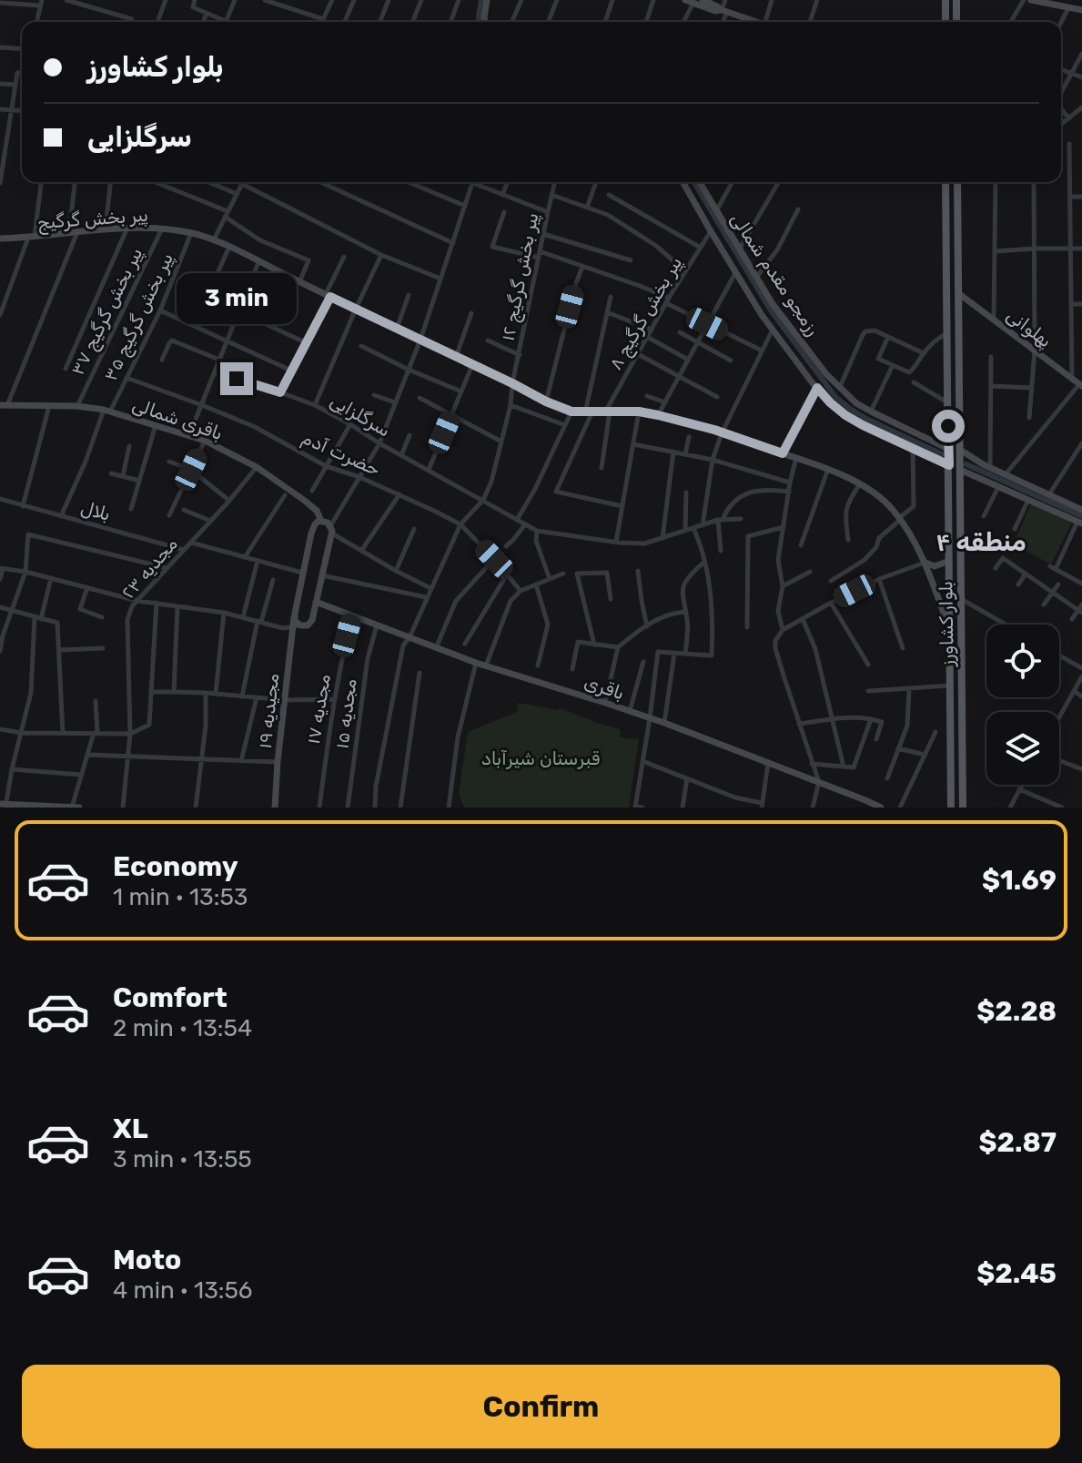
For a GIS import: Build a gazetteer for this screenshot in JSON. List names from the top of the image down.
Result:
{
  "streets": {
    "main road": ["بلوار کشاورز"],
    "street": [
      "پیر بخش گرگیج",
      "رزمجو مقدم شمالی",
      "پیر بخش گرگیج ۱۲",
      "پیر بخش گرگیج ۳۷",
      "پیر بخش گرگیج ۸",
      "پیر بخش گرگیج ۳۵",
      "پهلوانی",
      "سرگلزایی",
      "باقری شمالی",
      "حضرت آدم",
      "بلال",
      "مجدیه ۲۳",
      "باقری",
      "مجدیه ۱۷",
      "مجیدیه ۱۹",
      "مجدیه ۱۵"
    ]
  },
  "crossings": [
    ["پیر بخش گرگیج", "پیر بخش گرگیج ۱۲"],
    ["پیر بخش گرگیج", "پیر بخش گرگیج ۳۷"],
    ["پیر بخش گرگیج", "پیر بخش گرگیج ۸"],
    ["پیر بخش گرگیج", "پیر بخش گرگیج ۳۵"],
    ["پیر بخش گرگیج", "بلوار کشاورز"],
    ["رزمجو مقدم شمالی", "بلوار کشاورز"],
    ["پیر بخش گرگیج ۱۲", "سرگلزایی"],
    ["پیر بخش گرگیج ۳۷", "باقری شمالی"],
    ["پیر بخش گرگیج ۳۵", "باقری شمالی"],
    ["پیر بخش گرگیج ۳۵", "حضرت آدم"],
    ["پیر بخش گرگیج ۳۵", "بلال"],
    ["پهلوانی", "بلوار کشاورز"],
    ["باقری شمالی", "مجدیه ۲۳"],
    ["بلال", "مجدیه ۲۳"],
    ["باقری", "مجدیه ۱۷"],
    ["باقری", "مجدیه ۱۵"]
  ],
  "districts": ["منطقه ۴"],
  "parks": ["قبرستان شیرآباد"],
  "page": {
    "banner": ["بلوار کشاورز", "سرگلزایی"],
    "bubble": "3 min",
    "list": [
      {
        "name": "Economy",
        "note": "1 min · 13:53",
        "value": "$1.69"
      },
      {
        "name": "Comfort",
        "note": "2 min · 13:54",
        "value": "$2.28"
      },
      {
        "name": "XL",
        "note": "3 min · 13:55",
        "value": "$2.87"
      },
      {
        "name": "Moto",
        "note": "4 min · 13:56",
        "value": "$2.45"
      }
    ],
    "buttons": "Confirm"
  }
}
